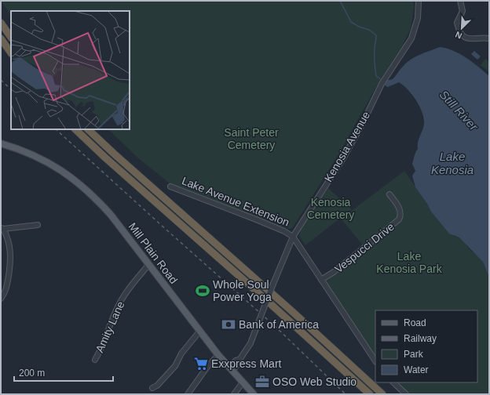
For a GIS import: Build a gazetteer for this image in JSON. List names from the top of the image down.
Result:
{
  "streets": {
    "main road": ["Mill Plain Road"],
    "street": [
      "Kenosia Avenue",
      "Lake Avenue Extension",
      "Vespucci Drive",
      "Amity Lane"
    ]
  },
  "crossings": [
    ["Kenosia Avenue", "Lake Avenue Extension"],
    ["Kenosia Avenue", "Mill Plain Road"],
    ["Mill Plain Road", "Amity Lane"]
  ],
  "water": ["Still River", "Lake Kenosia"],
  "parks": ["Saint Peter Cemetery", "Kenosia Cemetery", "Lake Kenosia Park"],
  "places": {
    "sports": ["Whole Soul Power Yoga"],
    "bank": ["Bank of America"],
    "supermarket": ["Exxpress Mart"],
    "office": ["OSO Web Studio"]
  },
  "legend": [
    "Road",
    "Railway",
    "Park",
    "Water"
  ],
  "scale_bar": "200 m",
  "north": "bottom left"
}
